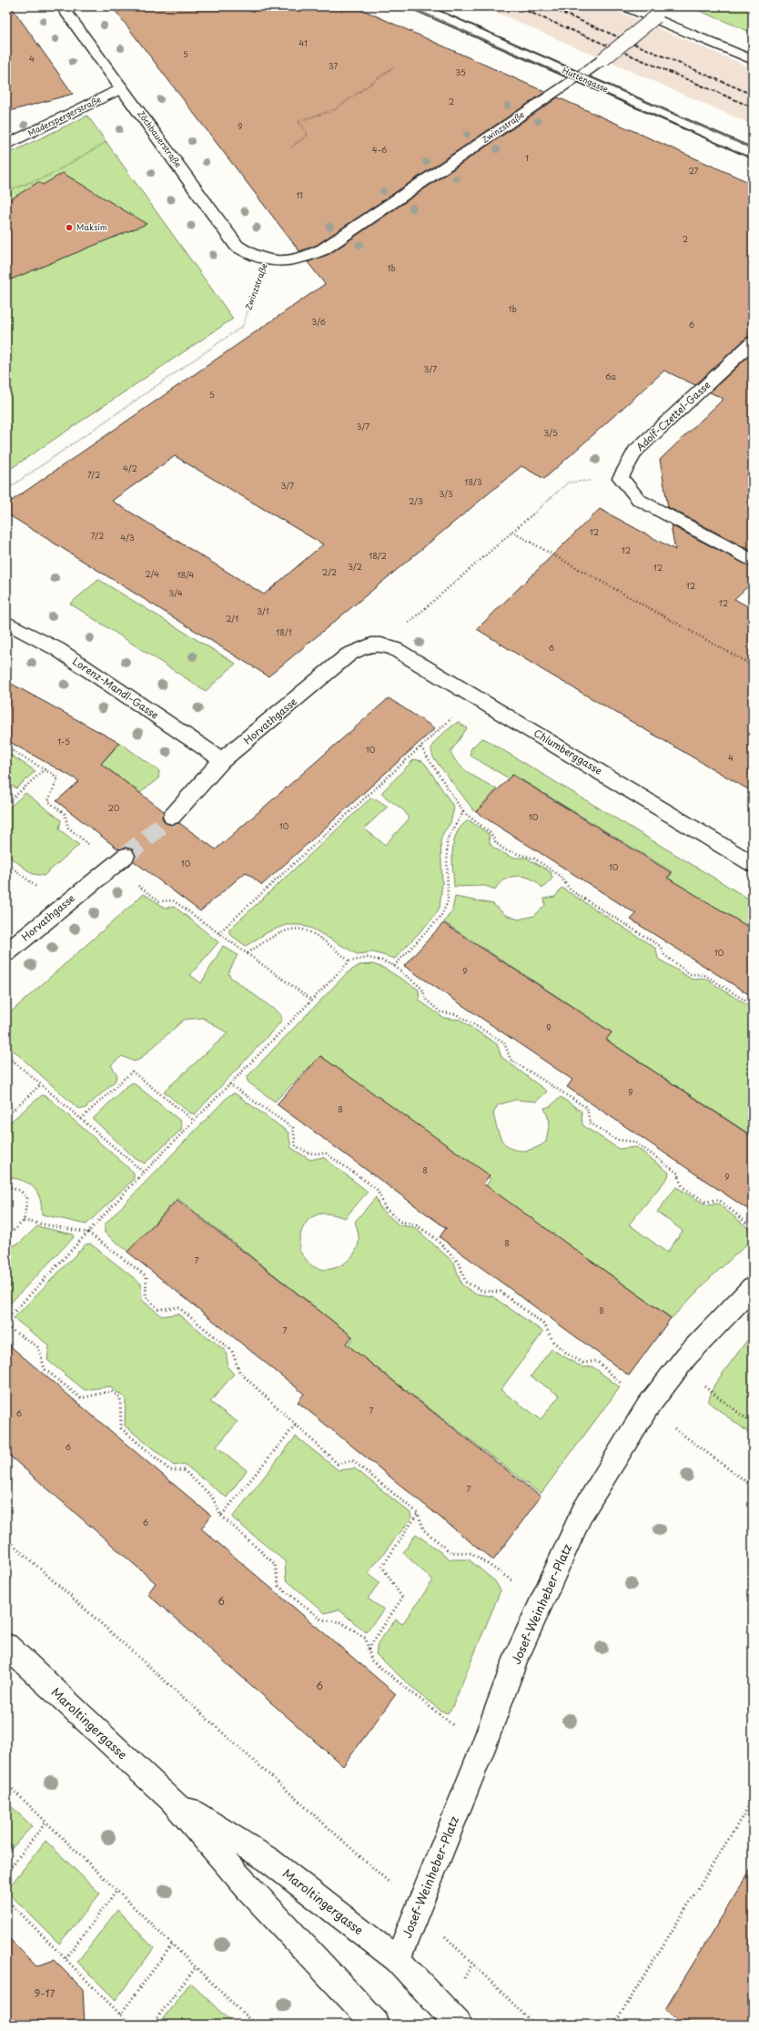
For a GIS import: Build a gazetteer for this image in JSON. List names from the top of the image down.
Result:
{
  "streets": {
    "street": [
      "Huttengasse",
      "Maderspergerstraße",
      "Zwinzstraße",
      "Zöchbauerstraße",
      "Adolf-Czettel-Gasse",
      "Lorenz-Mandl-Gasse",
      "Horvathgasse",
      "Chlumberggasse",
      "Josef-Weinheber-Platz",
      "Maroltingergasse"
    ]
  },
  "crossings": [
    ["Huttengasse", "Zwinzstraße"],
    ["Maderspergerstraße", "Zöchbauerstraße"],
    ["Zwinzstraße", "Zöchbauerstraße"],
    ["Lorenz-Mandl-Gasse", "Horvathgasse"],
    ["Horvathgasse", "Chlumberggasse"],
    ["Josef-Weinheber-Platz", "Maroltingergasse"]
  ],
  "places": ["Maksim"],
  "house_numbers": [
    "41",
    "5",
    "4",
    "37",
    "35",
    "2",
    "9",
    "4-6",
    "1",
    "27",
    "11",
    "2",
    "1b",
    "1b",
    "3/6",
    "6",
    "3/7",
    "6a",
    "5",
    "3/7",
    "3/5",
    "4/2",
    "7/2",
    "18/3",
    "3/7",
    "3/3",
    "2/3",
    "12",
    "7/2",
    "4/3",
    "12",
    "18/2",
    "3/2",
    "12",
    "2/2",
    "2/4",
    "18/4",
    "12",
    "3/4",
    "12",
    "3/1",
    "2/1",
    "18/1",
    "6",
    "1-5",
    "10",
    "4",
    "20",
    "10",
    "10",
    "10",
    "10",
    "10",
    "9",
    "9",
    "9",
    "8",
    "8",
    "9",
    "8",
    "7",
    "8",
    "7",
    "7",
    "6",
    "6",
    "7",
    "6",
    "6",
    "6",
    "9-17"
  ]
}
